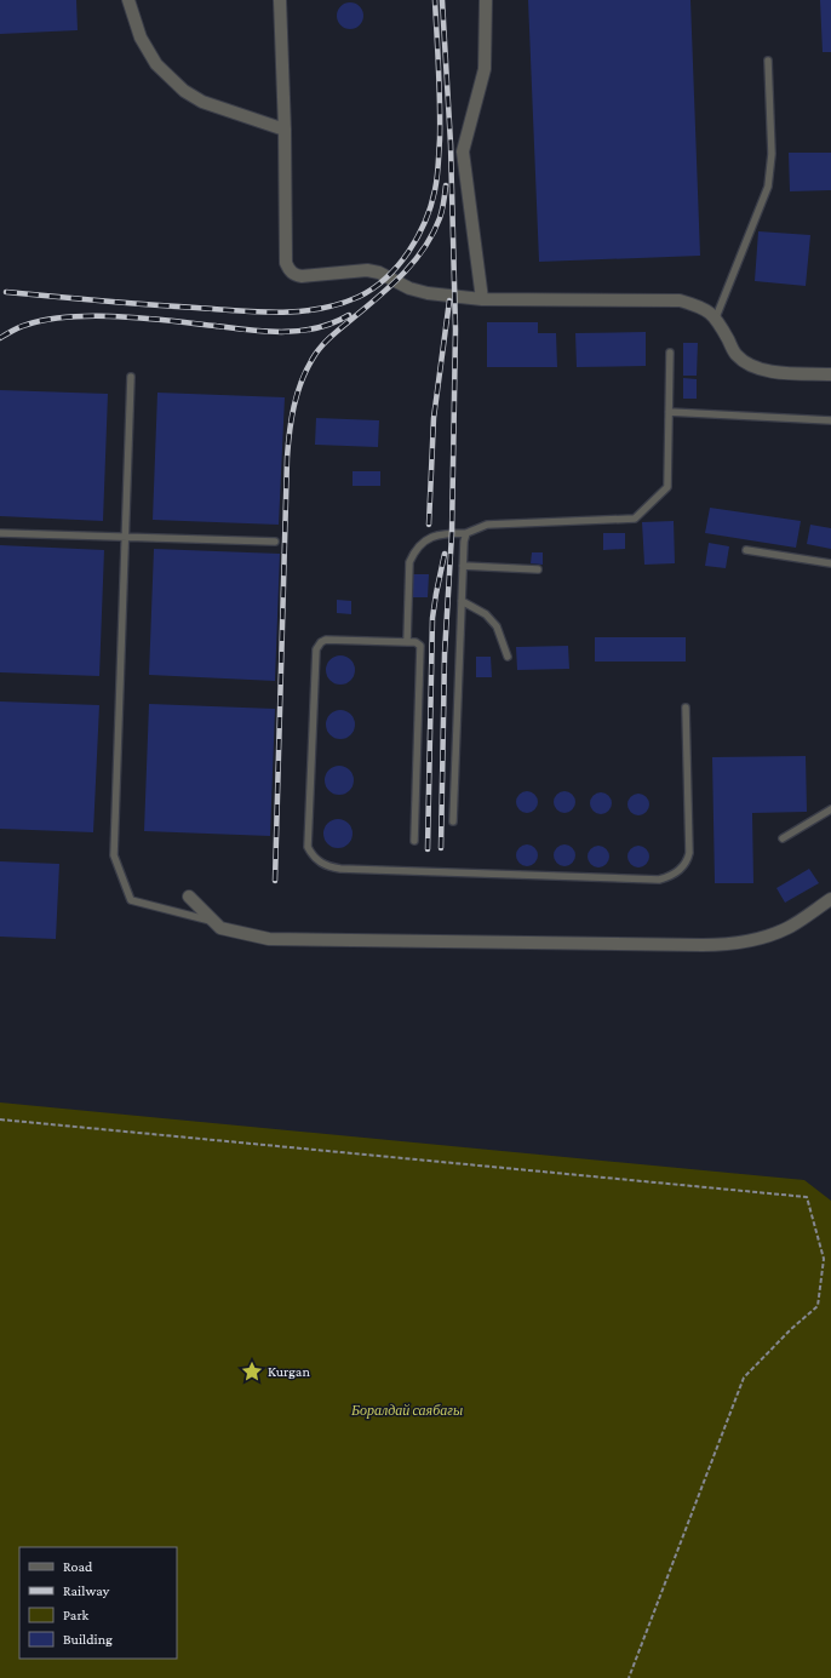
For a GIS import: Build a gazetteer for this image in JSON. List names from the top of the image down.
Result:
{
  "parks": ["Боралдай саябағы"],
  "places": {
    "place": ["Kurgan"]
  },
  "legend": [
    "Road",
    "Railway",
    "Park",
    "Building"
  ]
}
